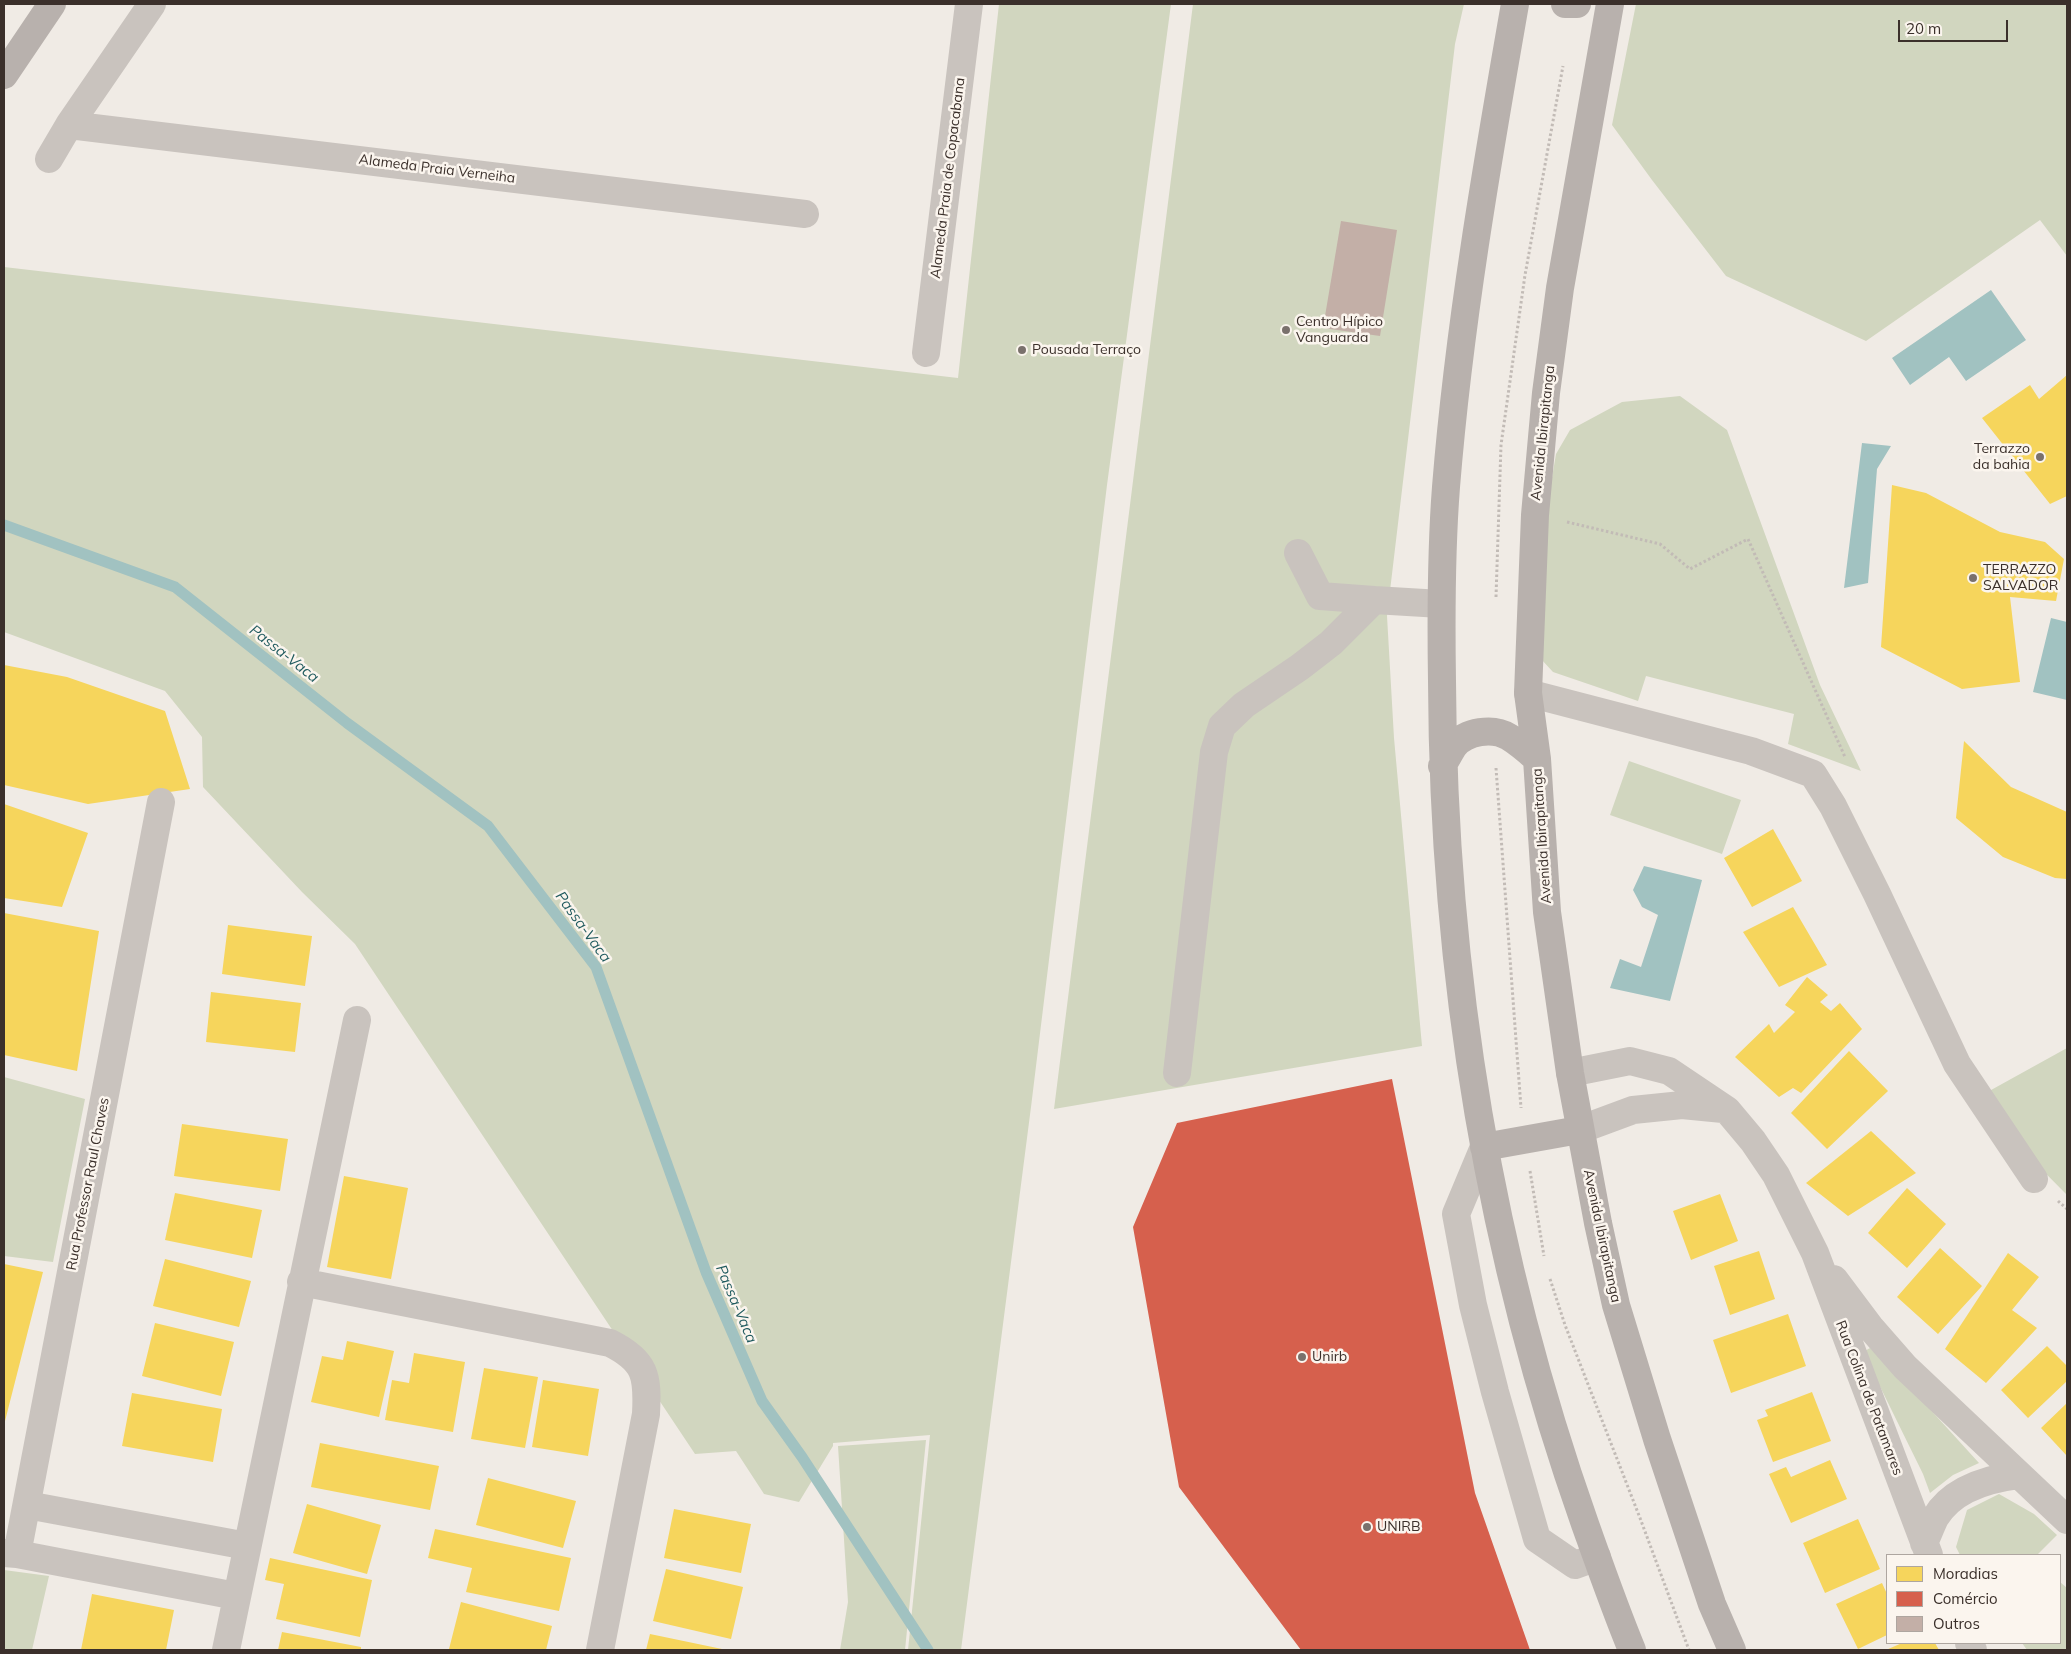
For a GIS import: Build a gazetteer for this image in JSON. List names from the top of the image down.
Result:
{
  "streets": {
    "main road": ["Avenida Ibirapitanga"],
    "street": [
      "Alameda Praia Verneiha",
      "Alameda Praia de Copacabana",
      "Rua Professor Raul Chaves",
      "Rua Colina de Patamares"
    ]
  },
  "crossings": [
    ["Avenida Ibirapitanga", "Rua Colina de Patamares"]
  ],
  "water": ["Passa-Vaca"],
  "places": [
    "Centro Hípico Vanguarda",
    "Pousada Terraço",
    "Terrazzo da bahia",
    "TERRAZZO SALVADOR",
    "Unirb",
    "UNIRB"
  ],
  "legend": ["Moradias", "Comércio", "Outros"],
  "scale_bar": "20 m"
}
